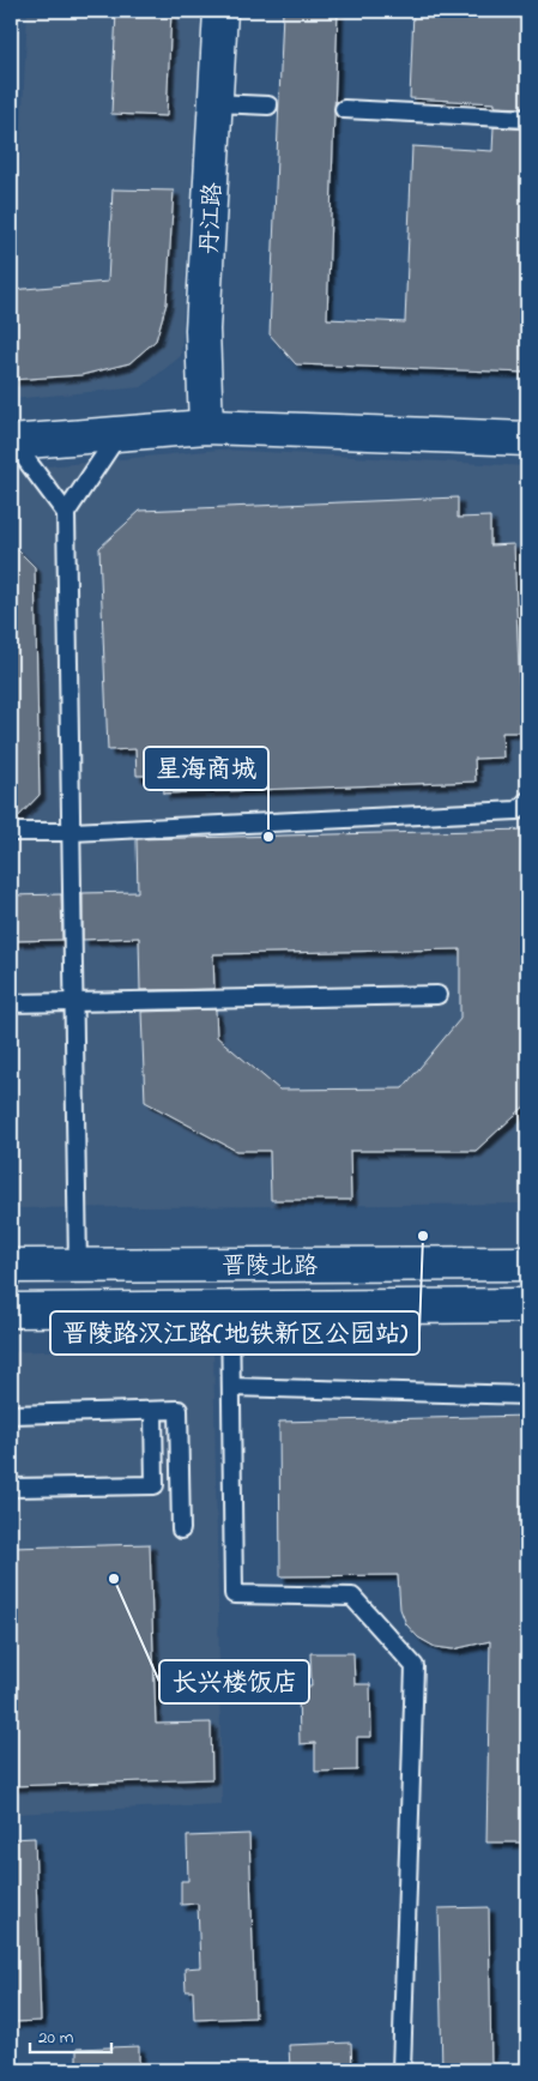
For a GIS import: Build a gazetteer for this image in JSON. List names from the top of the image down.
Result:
{
  "streets": {
    "main road": ["丹江路", "晋陵北路"]
  },
  "places": ["星海商城", "晋陵路汉江路(地铁新区公园站)", "长兴楼饭店"],
  "scale_bar": "20 m"
}
